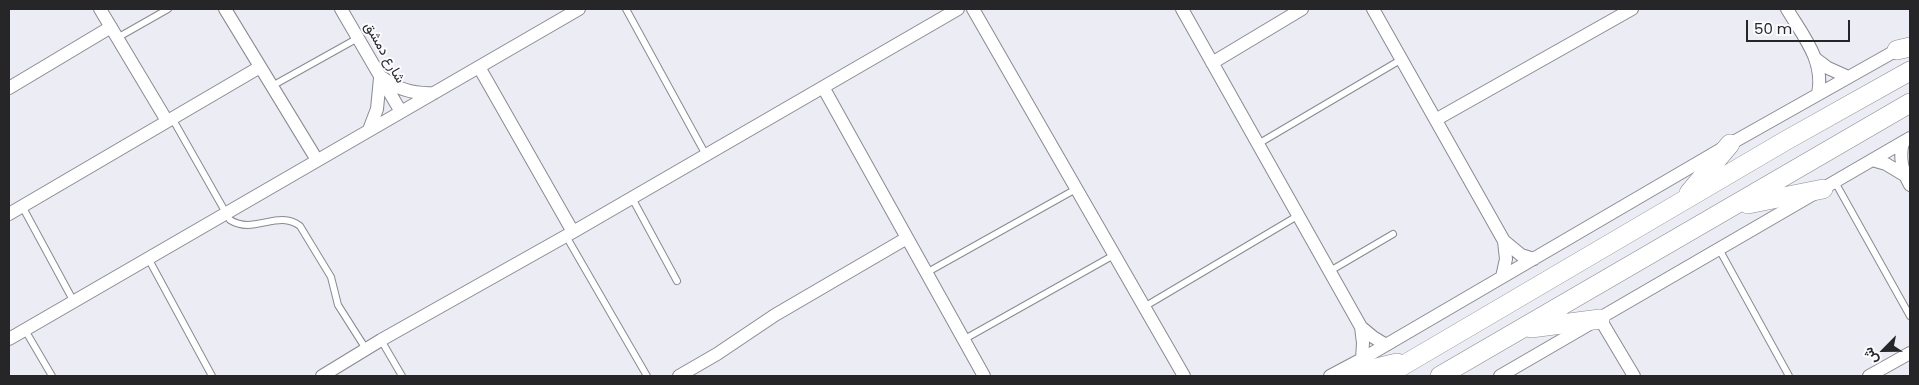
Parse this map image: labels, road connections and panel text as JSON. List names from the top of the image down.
{
  "streets": {
    "street": ["شارع دمشق"]
  },
  "scale_bar": "50 m",
  "north": "bottom left"
}
